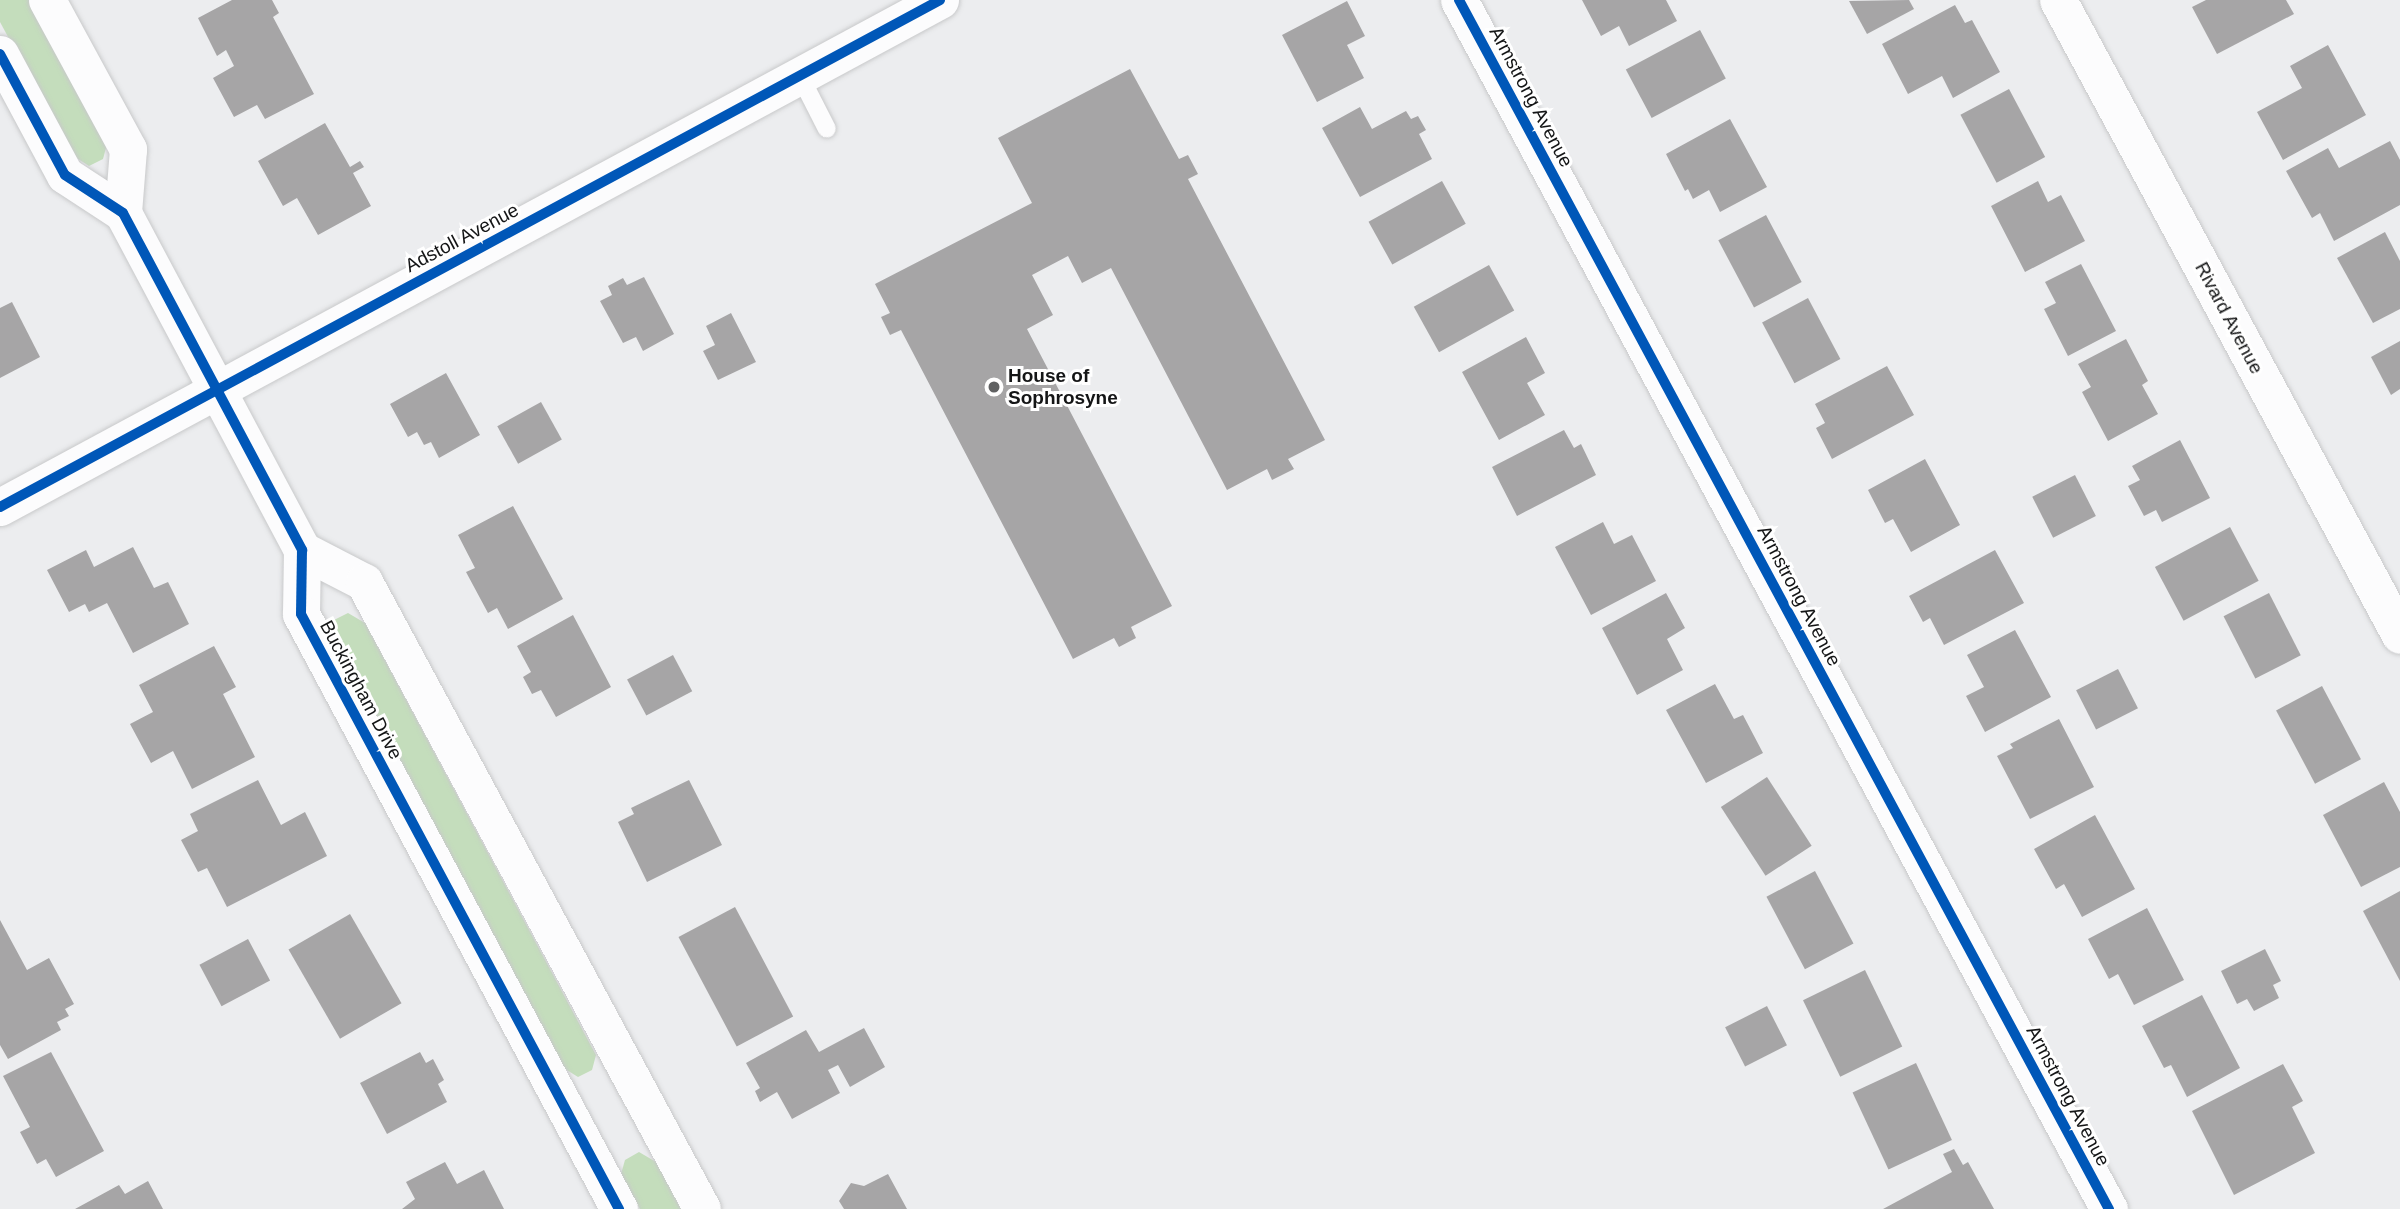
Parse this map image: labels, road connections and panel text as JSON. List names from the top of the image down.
{
  "streets": {
    "street": [
      "Armstrong Avenue",
      "Adstoll Avenue",
      "Rivard Avenue",
      "Buckingham Drive"
    ]
  },
  "crossings": [
    ["Adstoll Avenue", "Buckingham Drive"]
  ],
  "places": ["House of Sophrosyne"]
}
